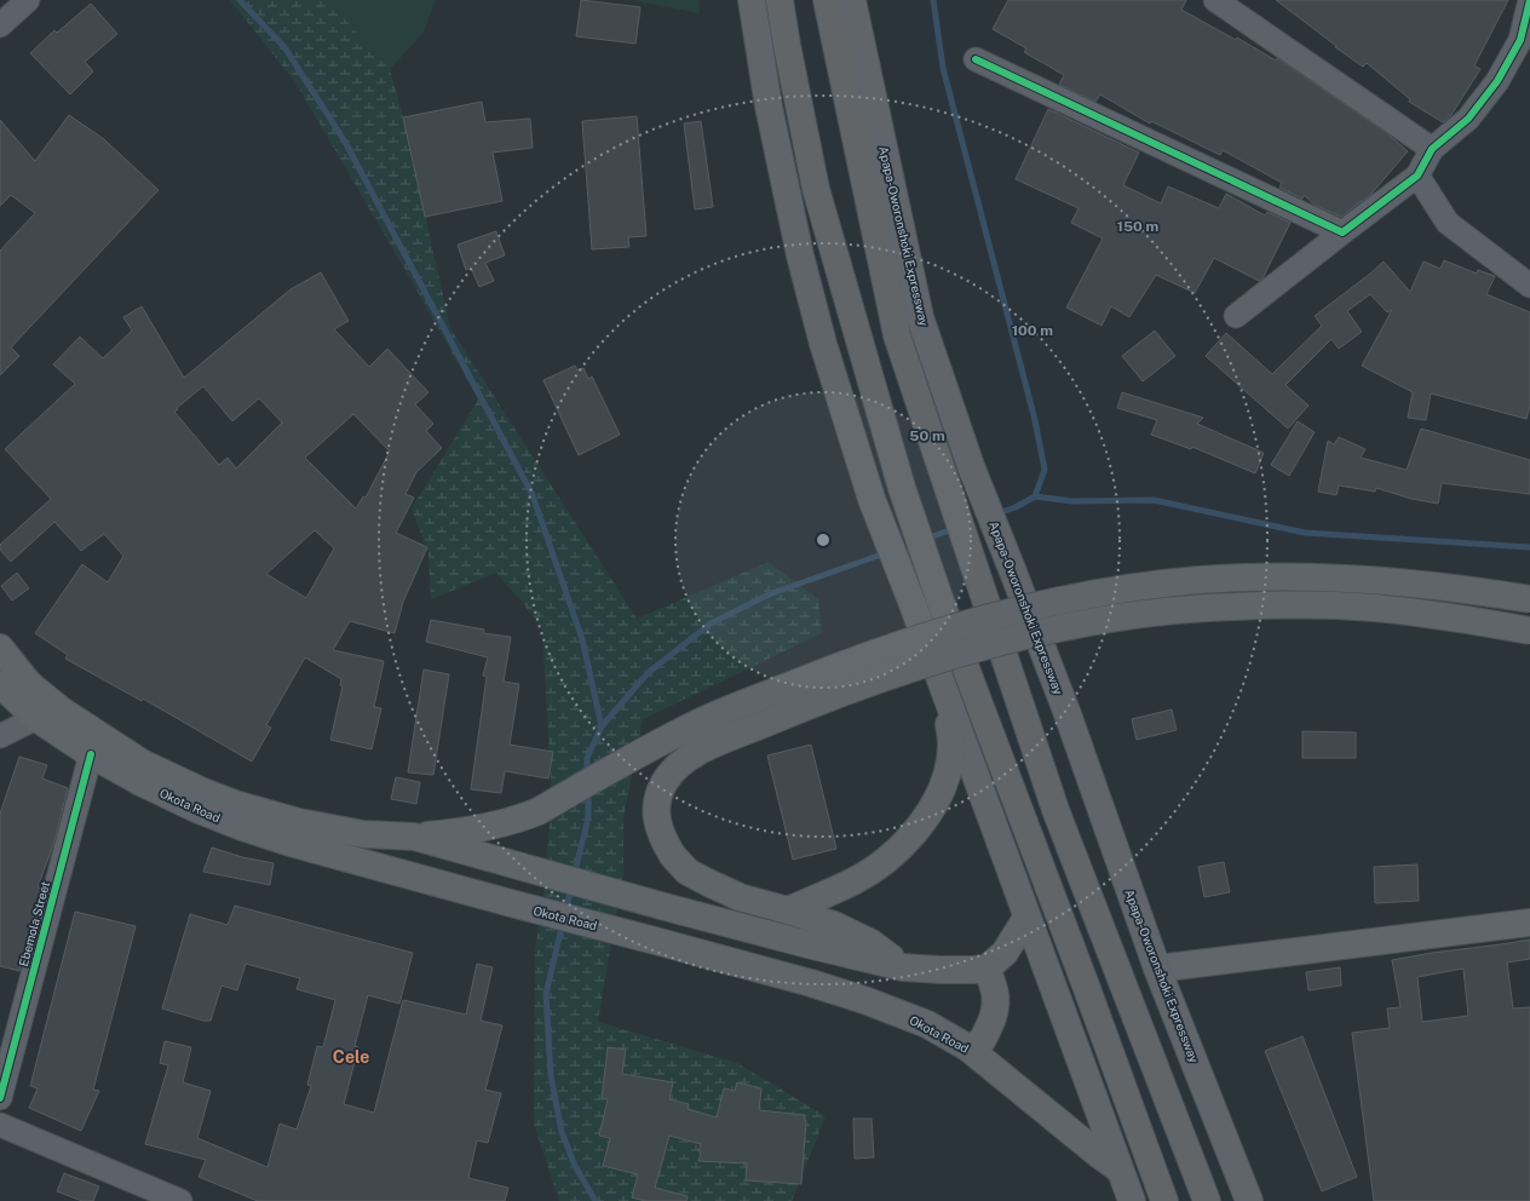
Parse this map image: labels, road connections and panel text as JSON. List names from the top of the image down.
{
  "streets": {
    "main road": ["Apapa-Oworonshoki Expressway", "Okota Road"],
    "street": ["Ebemola Street"]
  },
  "crossings": [
    ["Okota Road", "Ebemola Street"]
  ],
  "districts": ["Cele"],
  "rings": ["150 m", "100 m", "50 m"]
}
